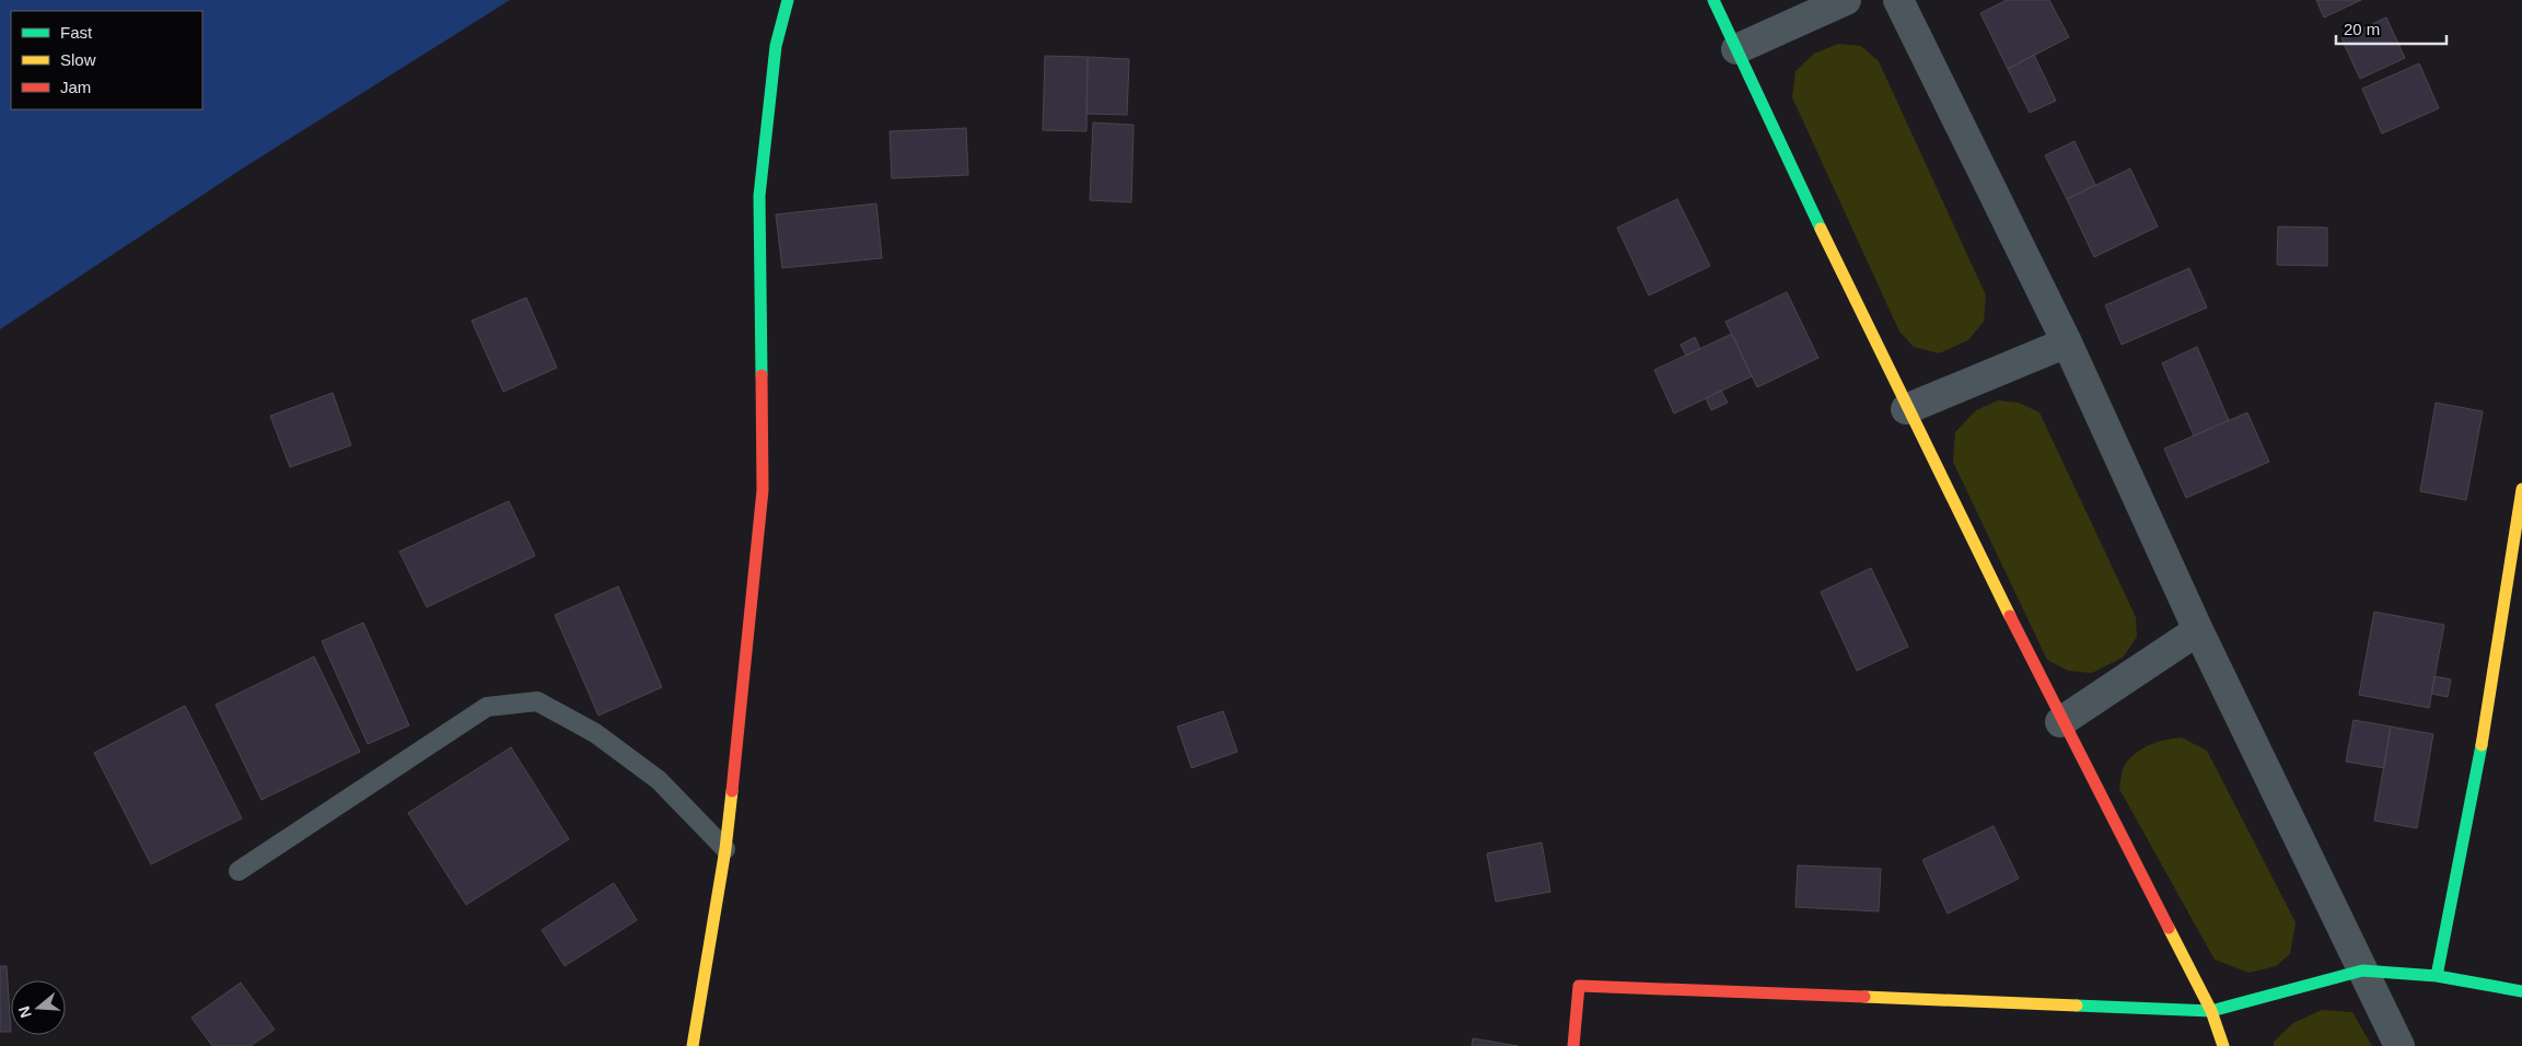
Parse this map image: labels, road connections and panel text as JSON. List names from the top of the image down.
{
  "legend": ["Fast", "Slow", "Jam"],
  "scale_bar": "20 m",
  "north": "left"
}
